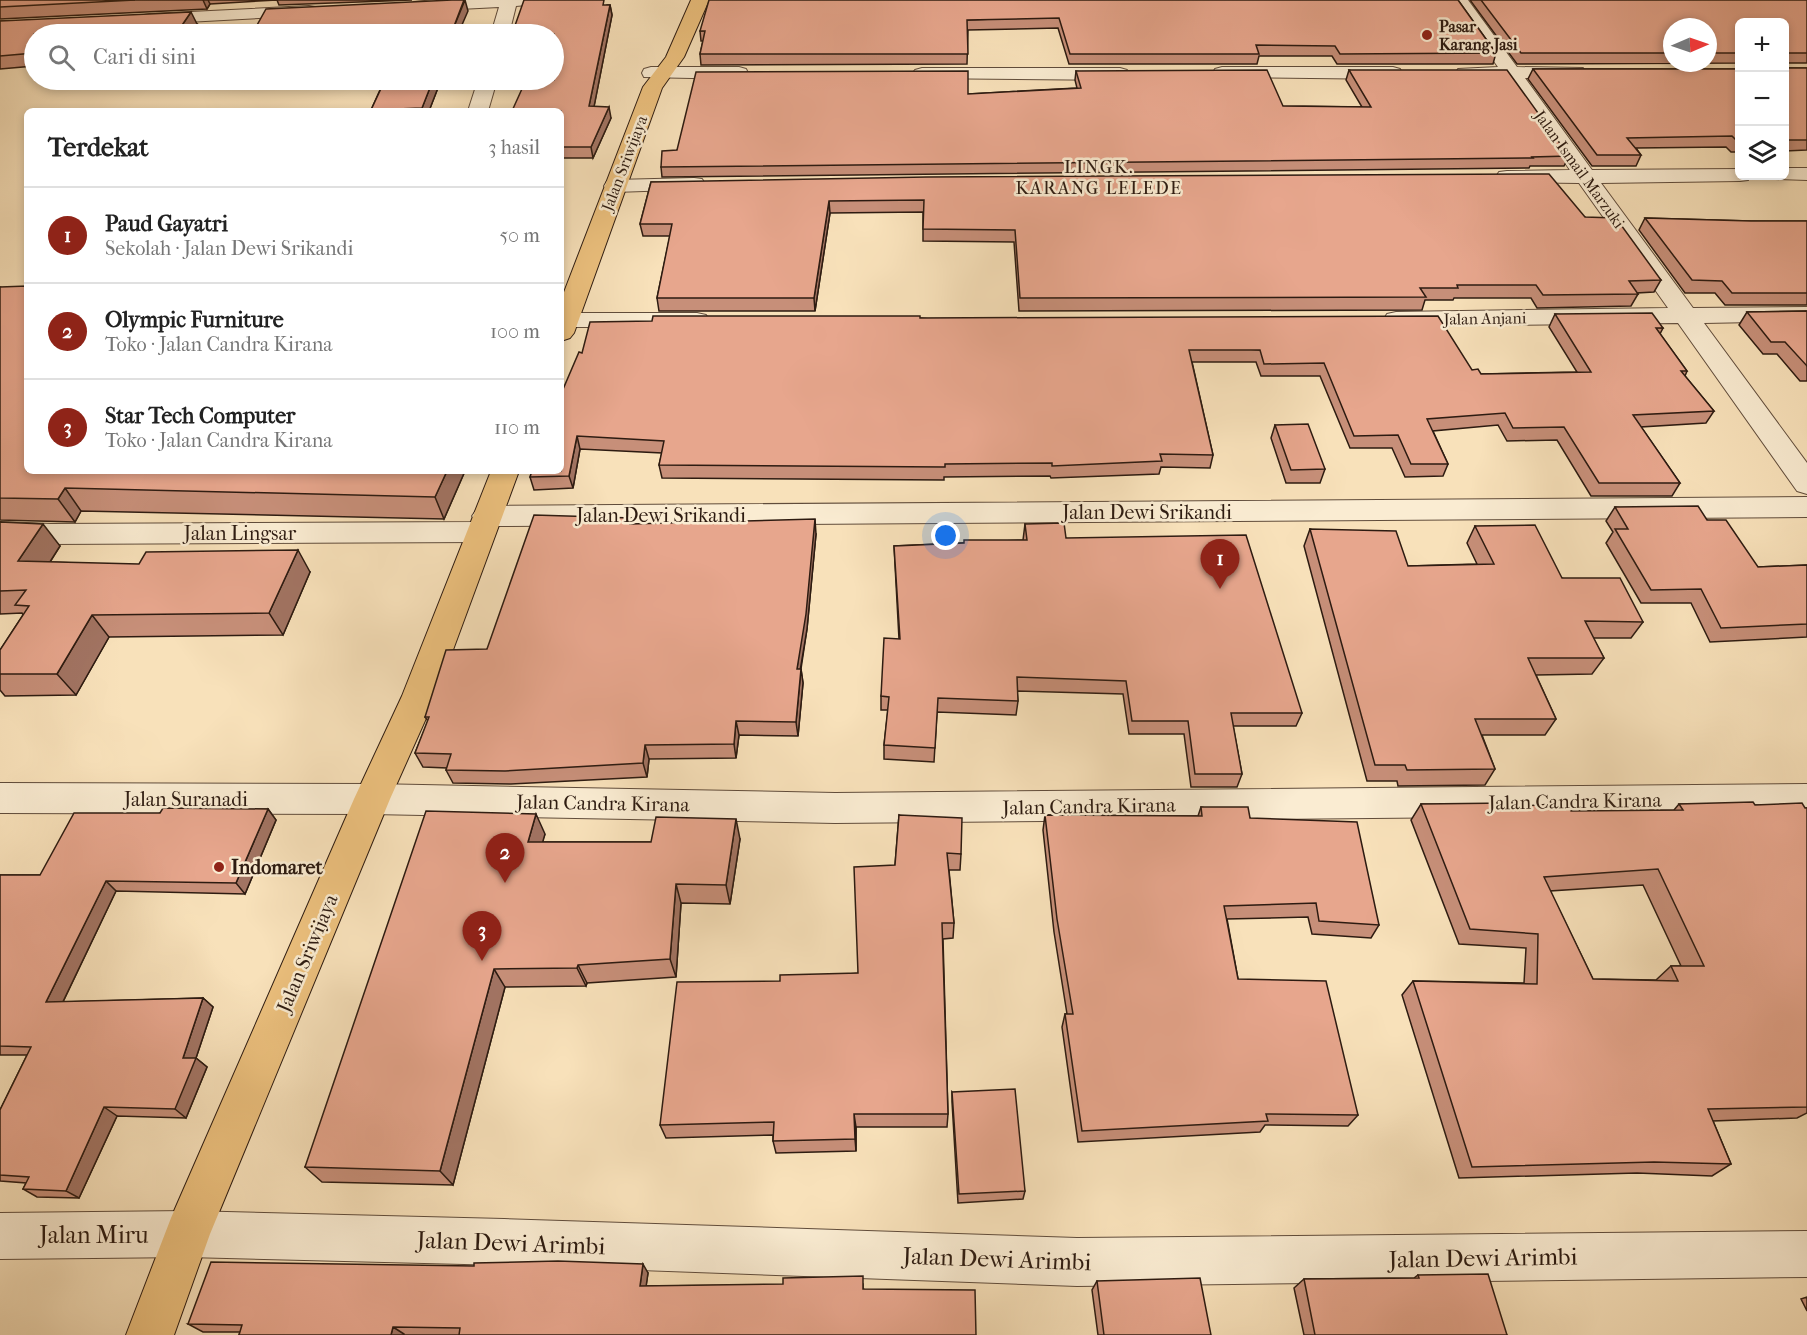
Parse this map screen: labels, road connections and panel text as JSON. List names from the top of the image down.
{
  "streets": {
    "main road": ["Jalan Sriwijaya"],
    "street": [
      "Jalan Ismail Marzuki",
      "Jalan Anjani",
      "Jalan Dewi Srikandi",
      "Jalan Lingsar",
      "Jalan Suranadi",
      "Jalan Candra Kirana",
      "Jalan Miru",
      "Jalan Dewi Arimbi"
    ]
  },
  "crossings": [
    ["Jalan Sriwijaya", "Jalan Dewi Srikandi"],
    ["Jalan Sriwijaya", "Jalan Lingsar"],
    ["Jalan Sriwijaya", "Jalan Suranadi"],
    ["Jalan Sriwijaya", "Jalan Candra Kirana"],
    ["Jalan Sriwijaya", "Jalan Miru"],
    ["Jalan Sriwijaya", "Jalan Dewi Arimbi"],
    ["Jalan Ismail Marzuki", "Jalan Anjani"],
    ["Jalan Dewi Srikandi", "Jalan Lingsar"],
    ["Jalan Suranadi", "Jalan Candra Kirana"],
    ["Jalan Miru", "Jalan Dewi Arimbi"]
  ],
  "districts": ["LINGK. KARANG LELEDE"],
  "places": ["Pasar Karang Jasi", "Indomaret"],
  "north": "right",
  "page": {
    "map_buttons": ["+", "−"],
    "search": "Cari di sini",
    "heading": ["Terdekat", "3 hasil"],
    "list": [
      {
        "mark": "1",
        "name": "Paud Gayatri",
        "note": "Sekolah · Jalan Dewi Srikandi",
        "value": "50 m"
      },
      {
        "mark": "2",
        "name": "Olympic Furniture",
        "note": "Toko · Jalan Candra Kirana",
        "value": "100 m"
      },
      {
        "mark": "3",
        "name": "Star Tech Computer",
        "note": "Toko · Jalan Candra Kirana",
        "value": "110 m"
      }
    ],
    "pins": ["1", "2", "3"]
  }
}
